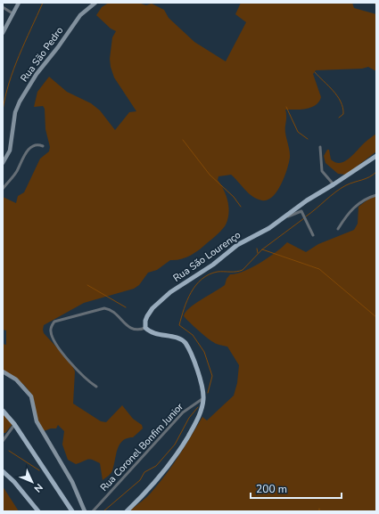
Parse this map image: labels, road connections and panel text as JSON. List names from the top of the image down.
{
  "streets": {
    "main road": ["Rua São Lourenço"],
    "street": ["Rua São Pedro", "Rua Coronel Bonfim Junior"]
  },
  "scale_bar": "200 m",
  "north": "bottom right"
}
